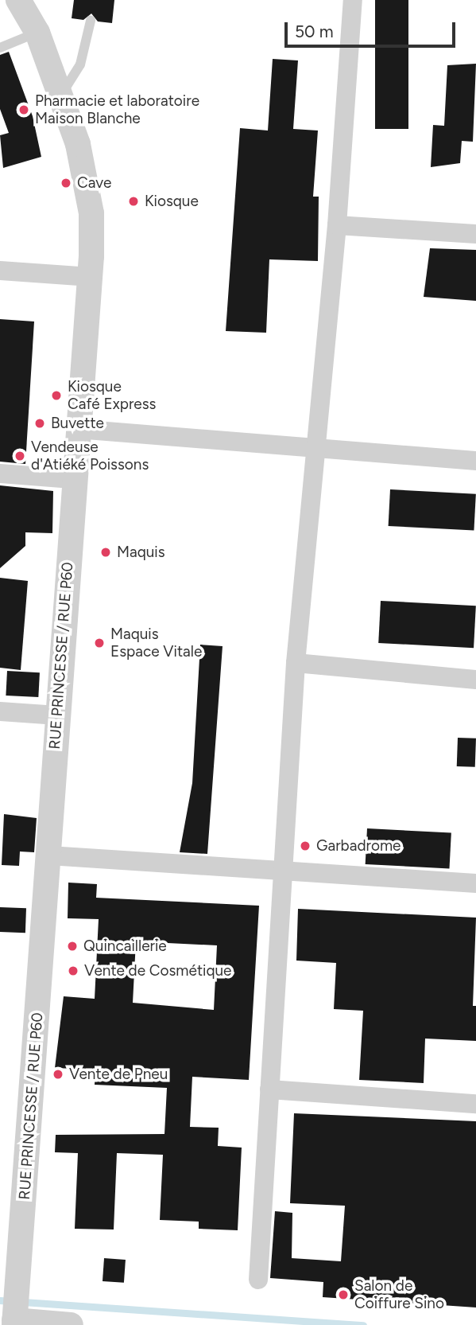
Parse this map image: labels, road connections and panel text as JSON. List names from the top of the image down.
{
  "streets": {
    "street": ["RUE PRINCESSE / RUE P60"]
  },
  "places": [
    "Pharmacie et laboratoire Maison Blanche",
    "Cave",
    "Kiosque",
    "Kiosque Café Express",
    "Buvette",
    "Vendeuse d'Atiéké Poissons",
    "Maquis",
    "Maquis Espace Vitale",
    "Garbadrome",
    "Quincaillerie",
    "Vente de Cosmétique",
    "Vente de Pneu",
    "Salon de Coiffure Sino"
  ],
  "scale_bar": "50 m"
}
